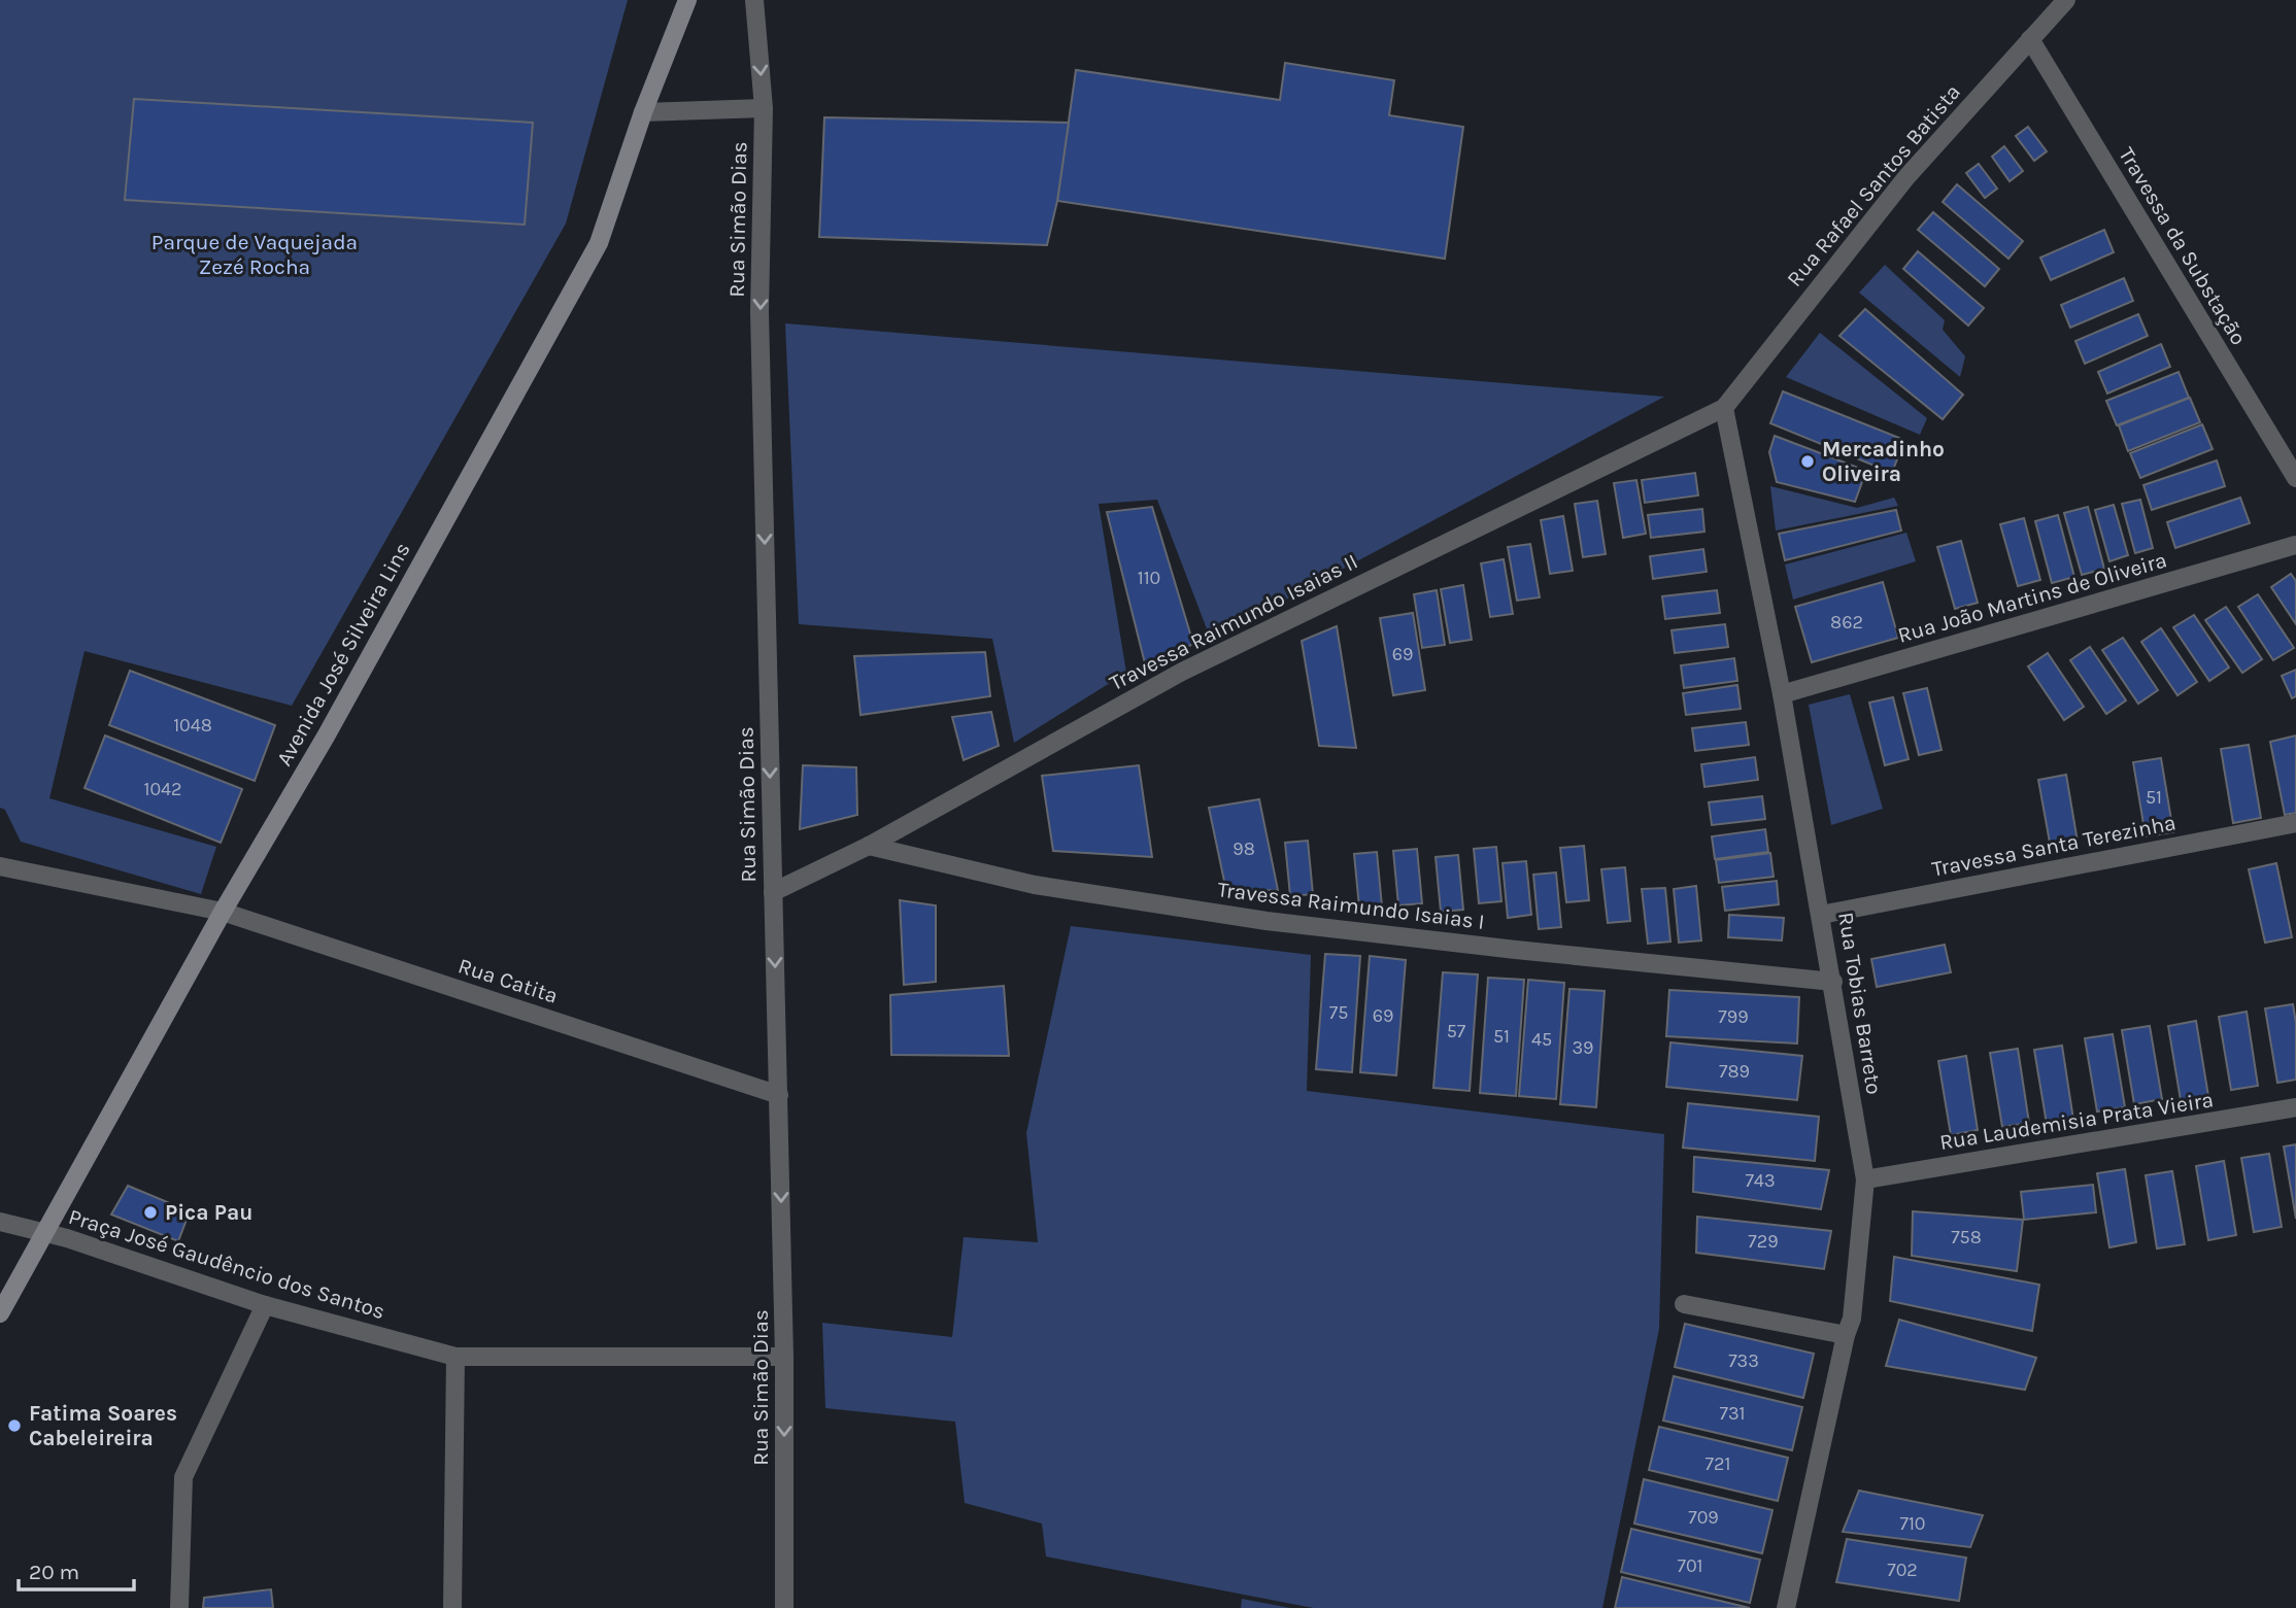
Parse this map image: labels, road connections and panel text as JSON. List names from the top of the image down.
{
  "streets": {
    "main road": ["Avenida José Silveira Lins"],
    "street": [
      "Rua Rafael Santos Batista",
      "Rua Simão Dias",
      "Travessa da Substação",
      "Rua João Martins de Oliveira",
      "Travessa Raimundo Isaias II",
      "Travessa Santa Terezinha",
      "Travessa Raimundo Isaias I",
      "Rua Catita",
      "Rua Tobias Barreto",
      "Rua Laudemisia Prata Vieira",
      "Praça José Gaudêncio dos Santos"
    ]
  },
  "crossings": [
    ["Rua Rafael Santos Batista", "Travessa da Substação"],
    ["Rua Rafael Santos Batista", "Travessa Raimundo Isaias II"],
    ["Rua Rafael Santos Batista", "Rua Tobias Barreto"],
    ["Rua Simão Dias", "Travessa Raimundo Isaias II"],
    ["Rua Simão Dias", "Rua Catita"],
    ["Rua Simão Dias", "Praça José Gaudêncio dos Santos"],
    ["Rua João Martins de Oliveira", "Rua Tobias Barreto"],
    ["Travessa Raimundo Isaias II", "Travessa Raimundo Isaias I"],
    ["Travessa Raimundo Isaias II", "Rua Tobias Barreto"],
    ["Avenida José Silveira Lins", "Rua Catita"],
    ["Avenida José Silveira Lins", "Praça José Gaudêncio dos Santos"],
    ["Travessa Santa Terezinha", "Rua Tobias Barreto"],
    ["Travessa Raimundo Isaias I", "Rua Tobias Barreto"],
    ["Rua Tobias Barreto", "Rua Laudemisia Prata Vieira"]
  ],
  "one_way": ["Rua Simão Dias"],
  "parks": ["Parque de Vaquejada Zezé Rocha"],
  "places": ["Mercadinho Oliveira", "Pica Pau", "Fatima Soares Cabeleireira"],
  "house_numbers": [
    "110",
    "862",
    "69",
    "1048",
    "1042",
    "51",
    "98",
    "75",
    "69",
    "799",
    "57",
    "51",
    "45",
    "39",
    "789",
    "743",
    "758",
    "729",
    "733",
    "731",
    "721",
    "709",
    "710",
    "701",
    "702"
  ],
  "scale_bar": "20 m"
}
